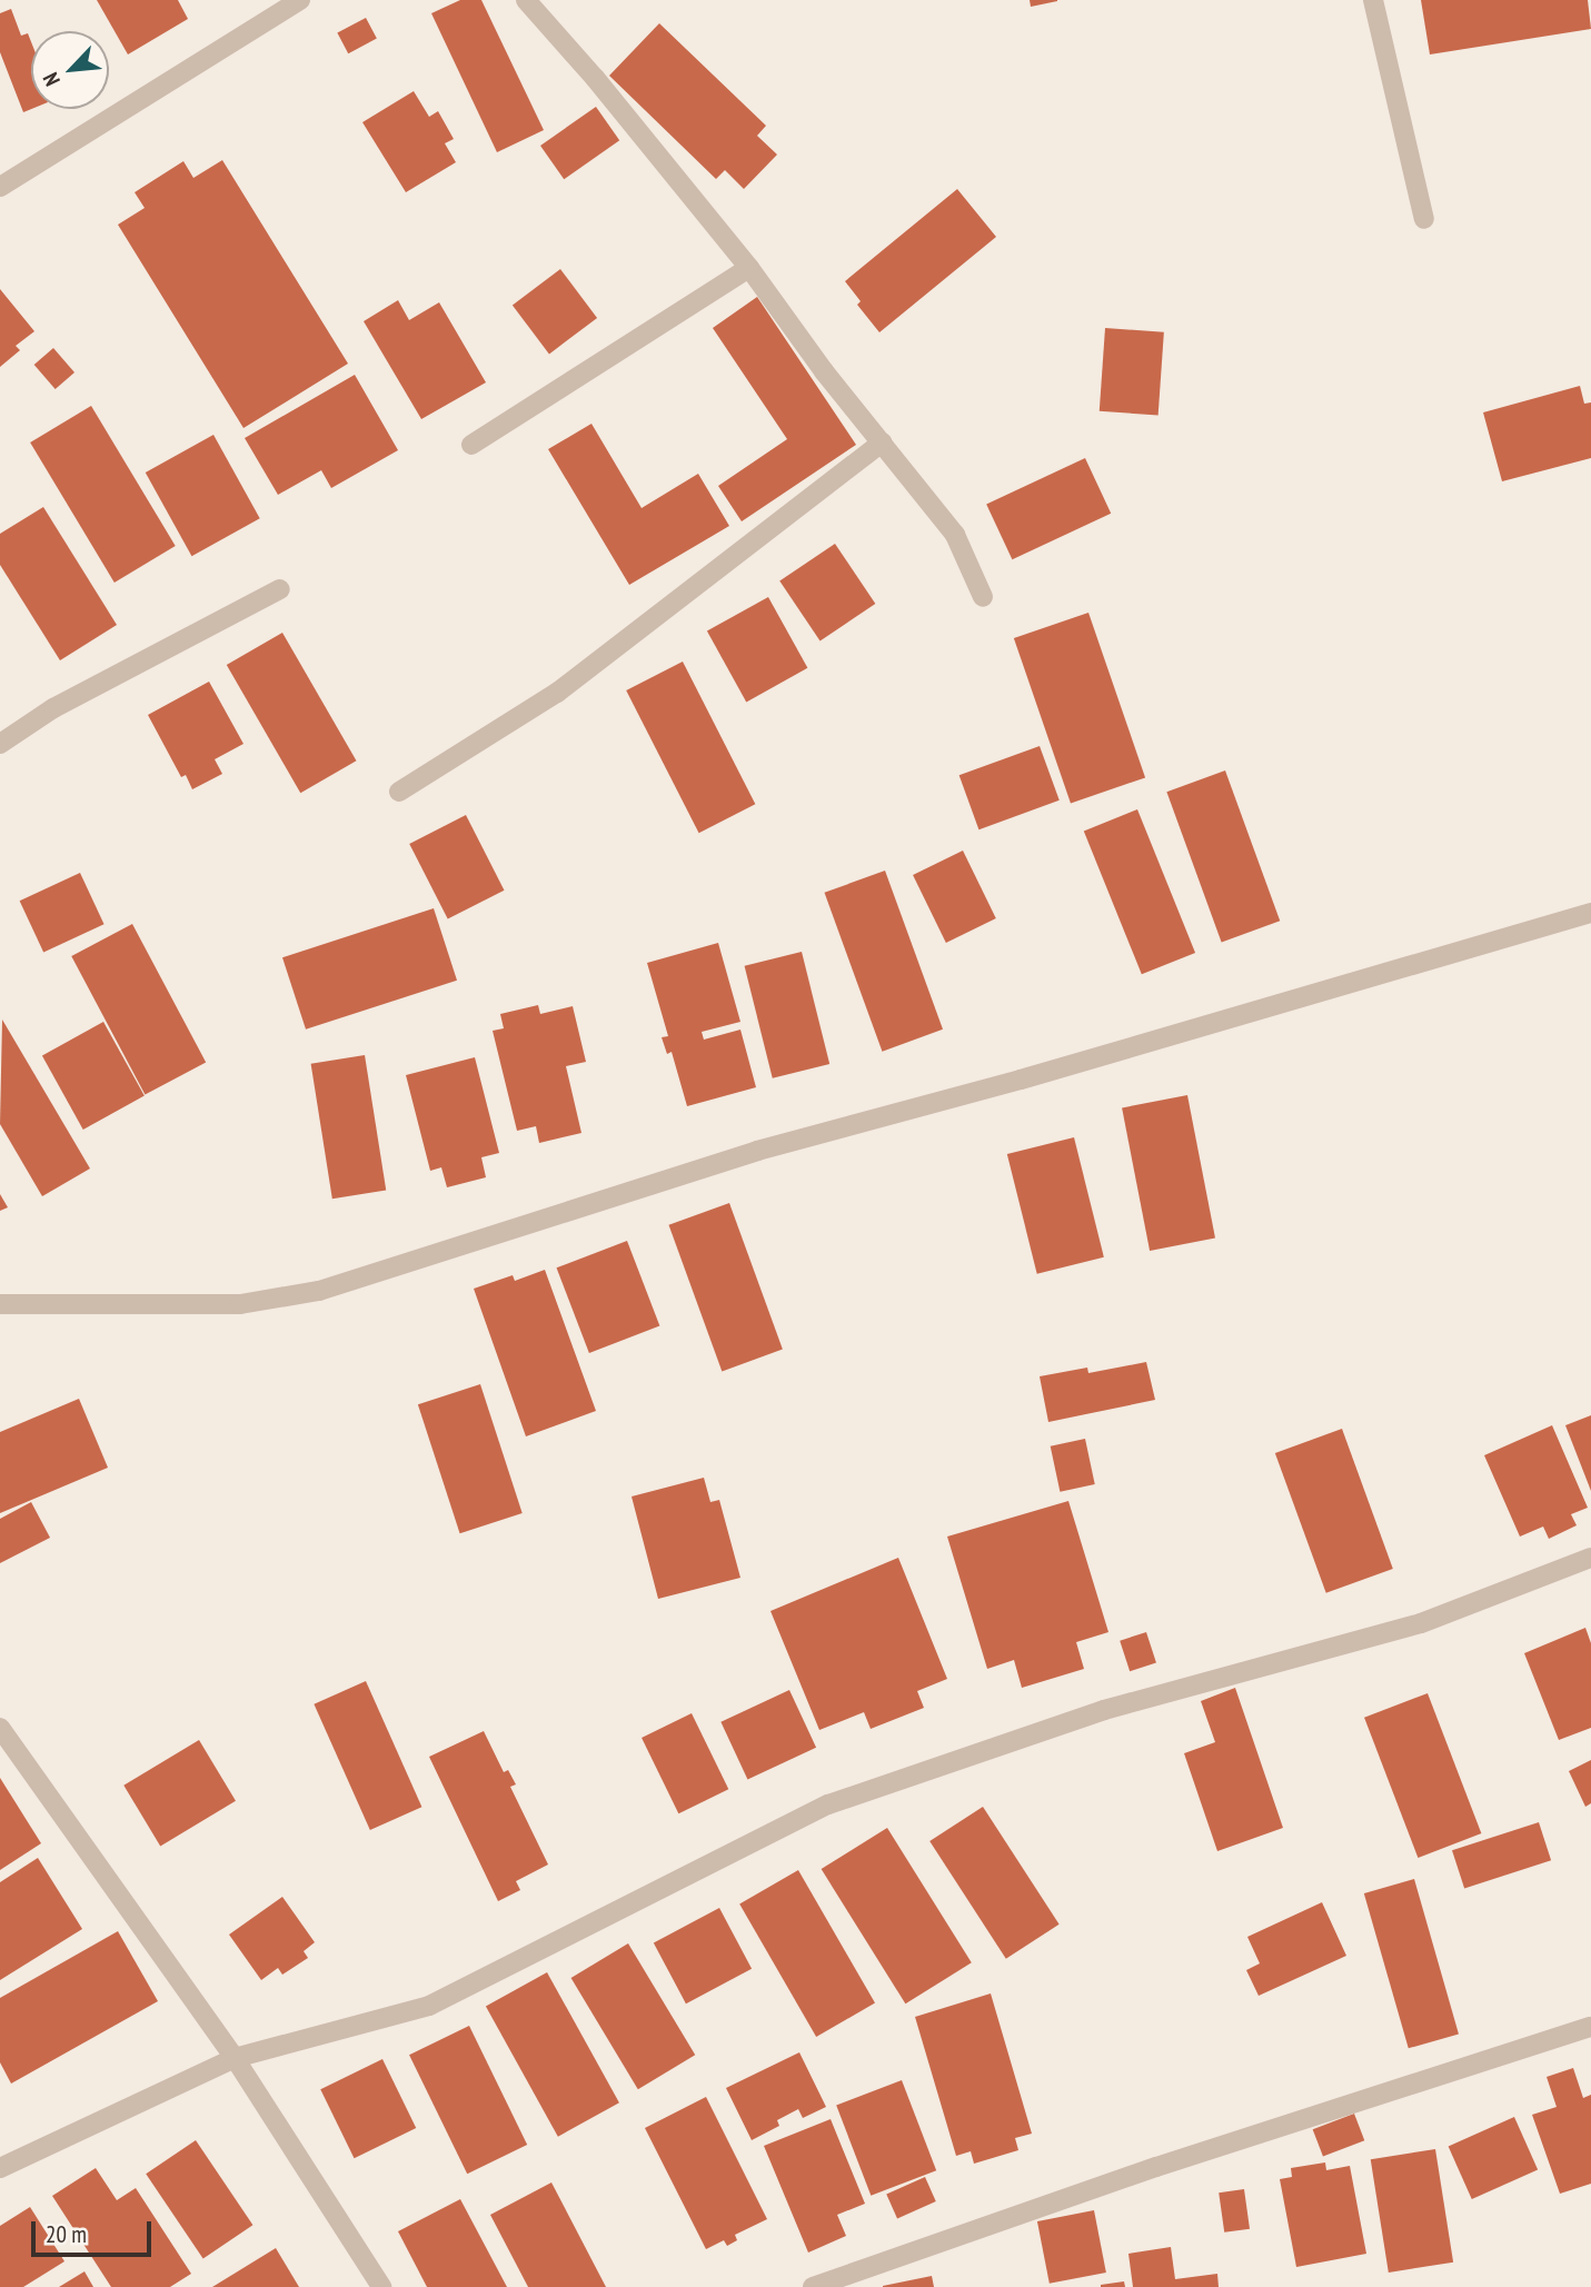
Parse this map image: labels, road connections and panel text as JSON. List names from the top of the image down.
{
  "scale_bar": "20 m",
  "north": "bottom left"
}
